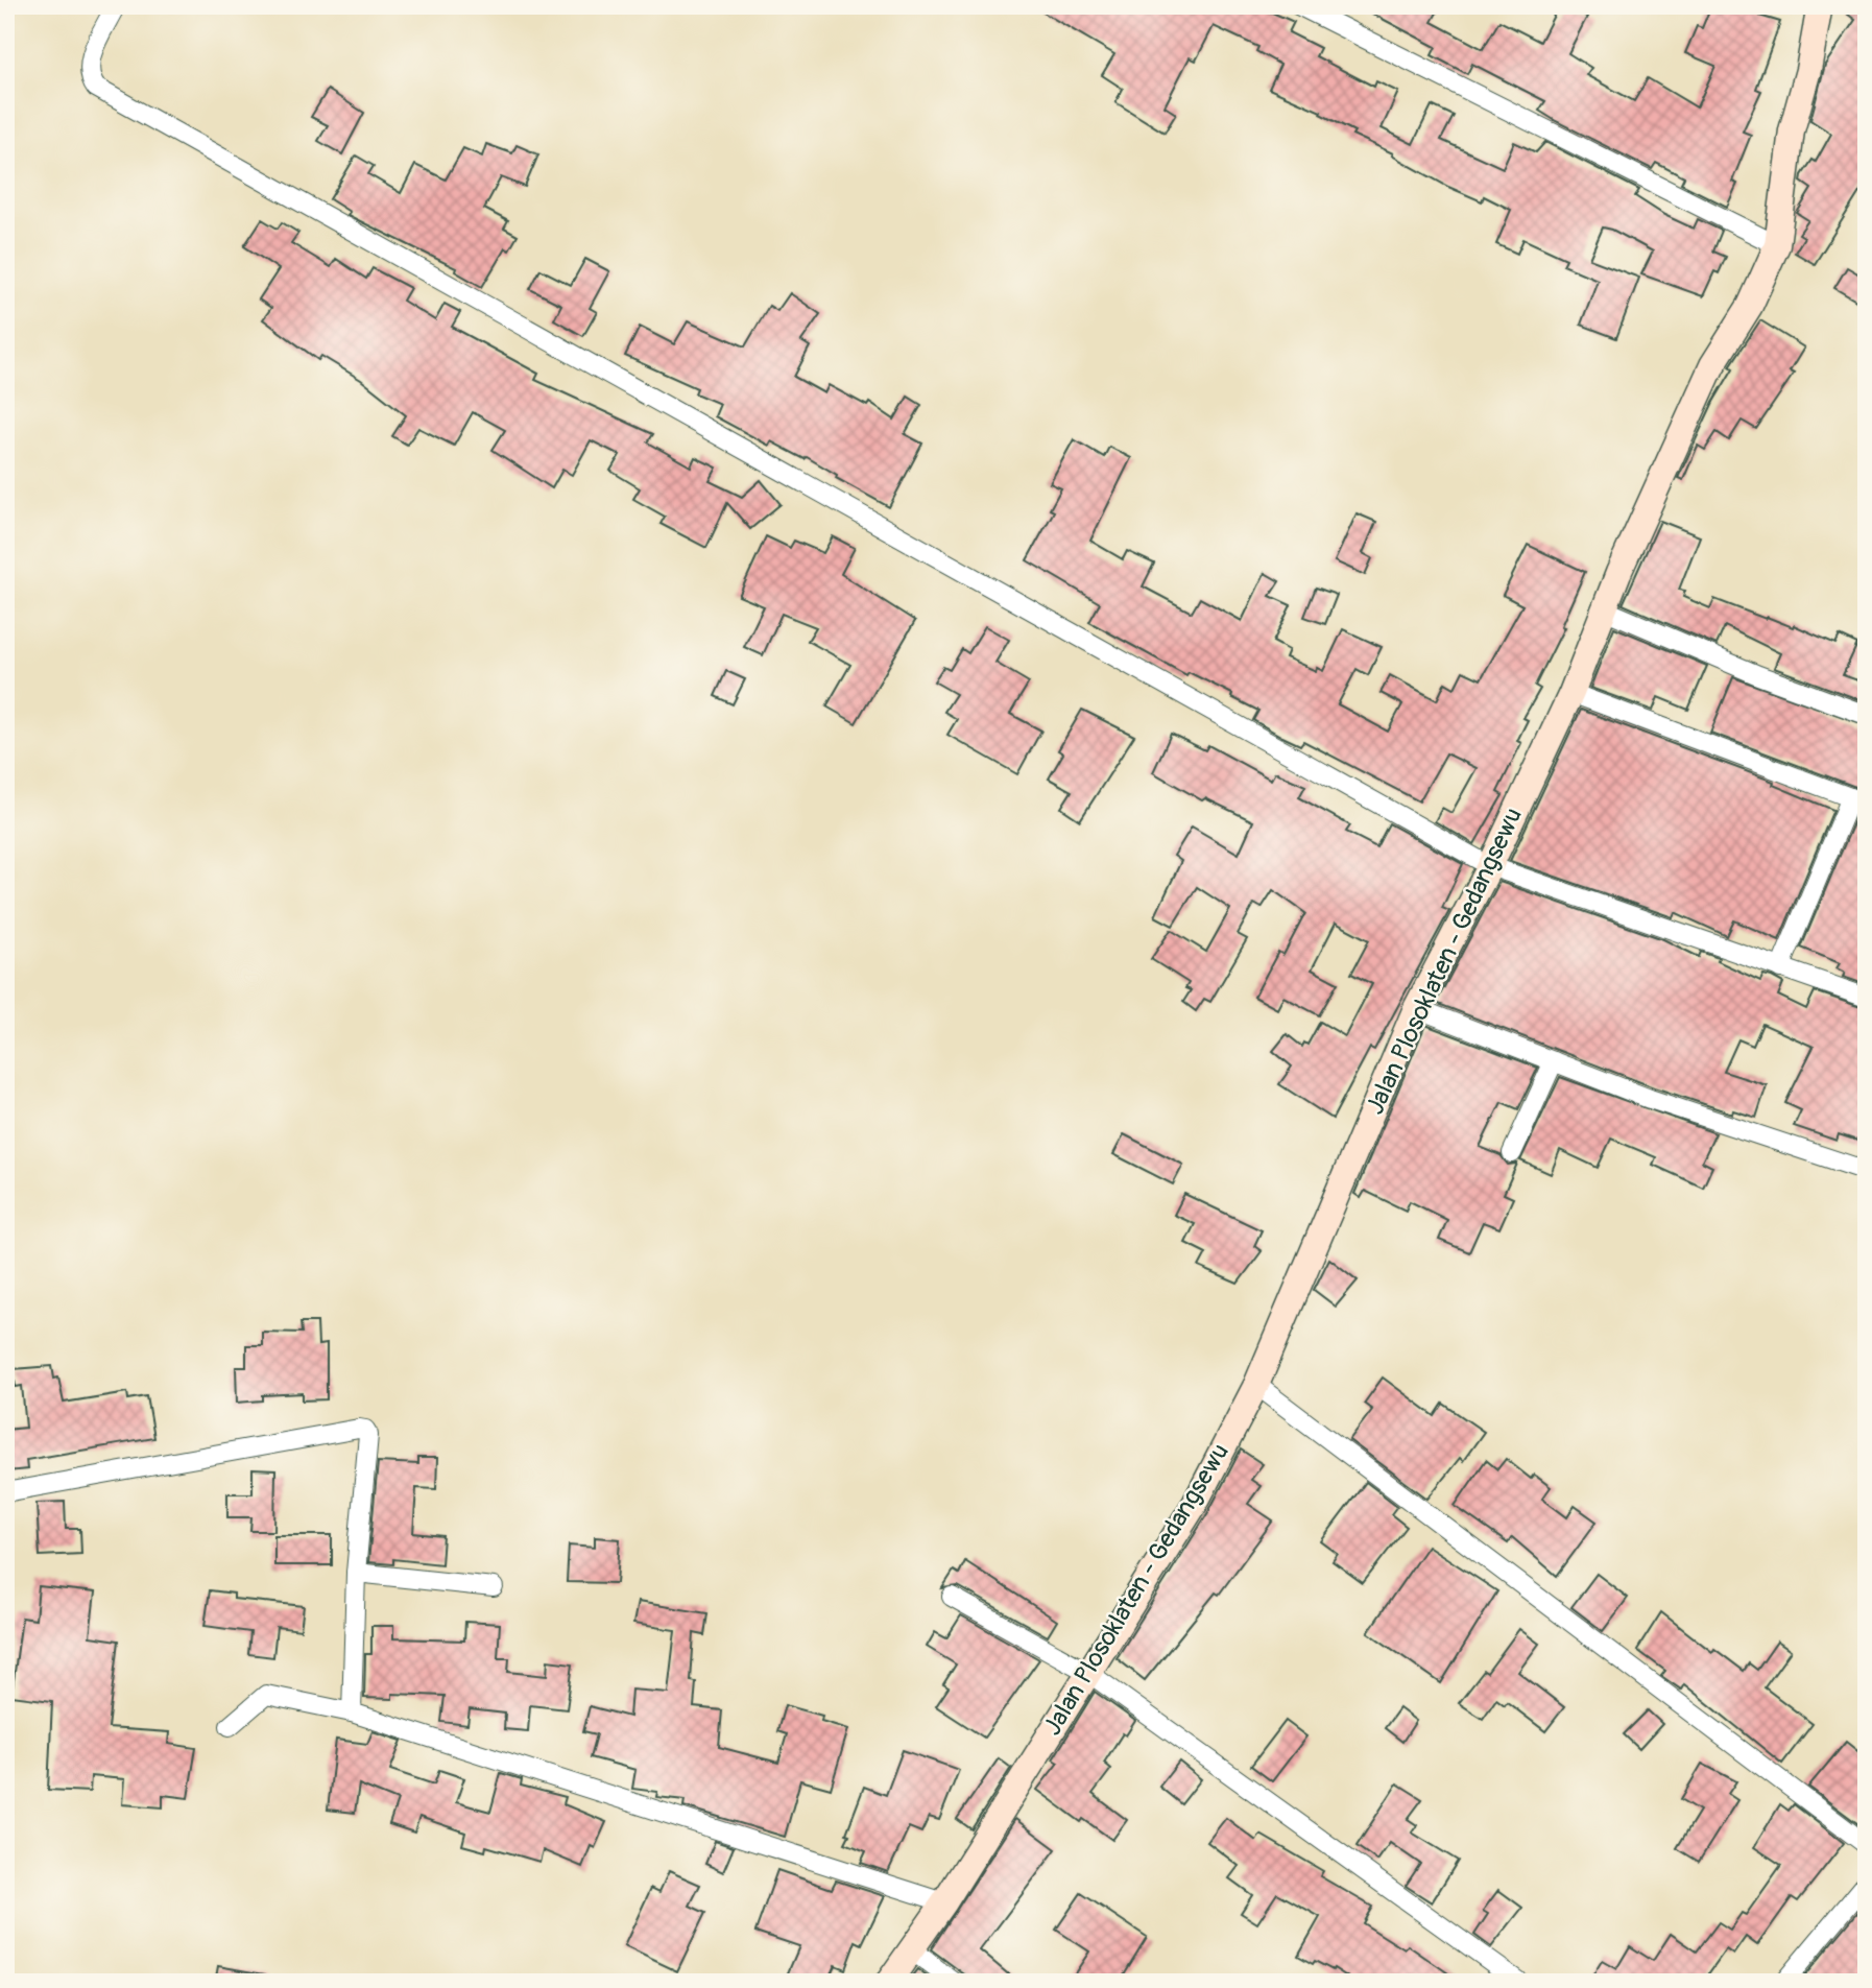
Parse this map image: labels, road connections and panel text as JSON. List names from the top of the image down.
{
  "streets": {
    "main road": ["Jalan Plosoklaten - Gedangsewu"]
  }
}
